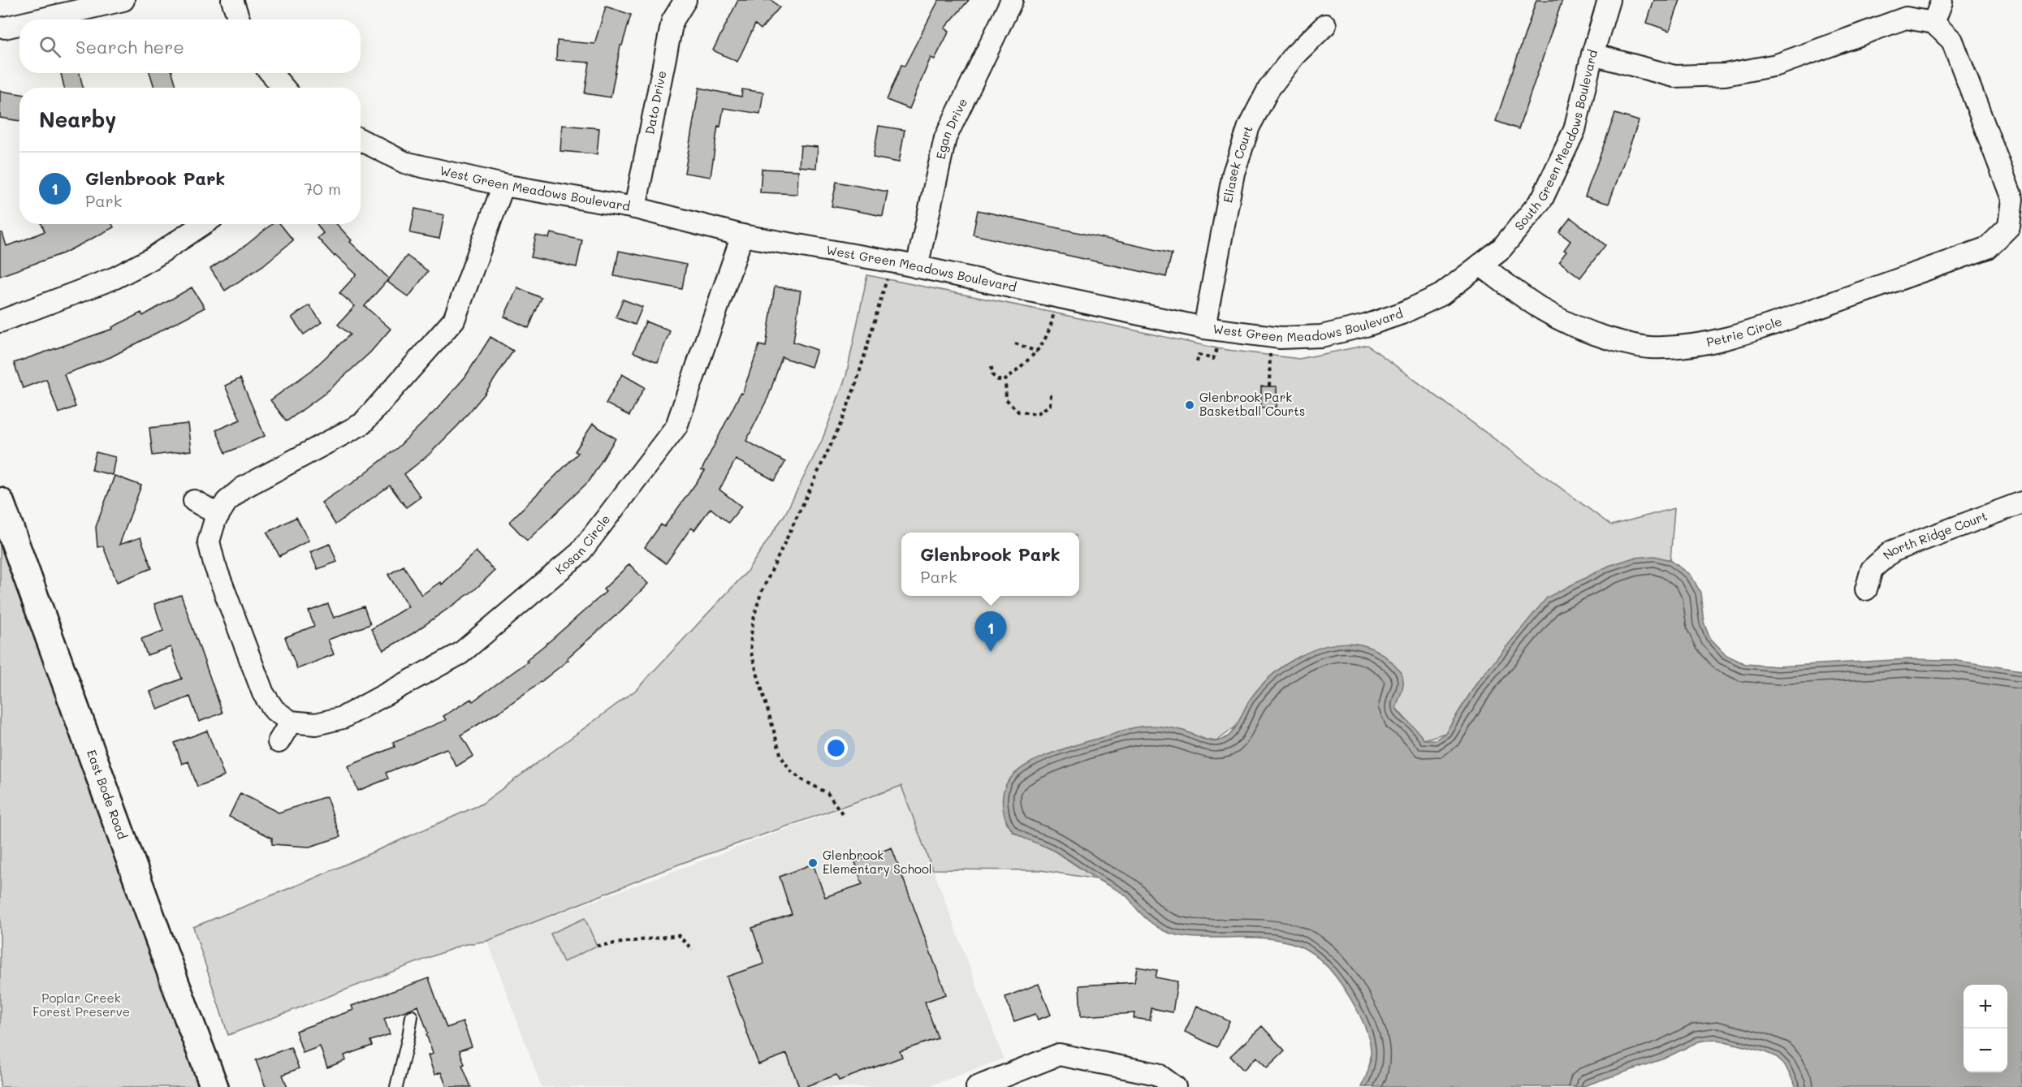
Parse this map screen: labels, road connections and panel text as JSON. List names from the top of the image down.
{
  "streets": {
    "street": [
      "Dato Drive",
      "Egan Drive",
      "South Green Meadows Boulevard",
      "Eliasek Court",
      "West Green Meadows Boulevard",
      "Petrie Circle",
      "North Ridge Court",
      "Kosan Circle",
      "East Bode Road"
    ]
  },
  "crossings": [
    ["Dato Drive", "West Green Meadows Boulevard"],
    ["Egan Drive", "West Green Meadows Boulevard"],
    ["South Green Meadows Boulevard", "West Green Meadows Boulevard"],
    ["South Green Meadows Boulevard", "Petrie Circle"],
    ["Eliasek Court", "West Green Meadows Boulevard"],
    ["West Green Meadows Boulevard", "Petrie Circle"],
    ["West Green Meadows Boulevard", "Kosan Circle"]
  ],
  "parks": ["Poplar Creek Forest Preserve"],
  "places": ["Glenbrook Park Basketball Courts", "Glenbrook Elementary School"],
  "page": {
    "search": "Search here",
    "heading": "Nearby",
    "list": [
      {
        "mark": "1",
        "name": "Glenbrook Park",
        "note": "Park",
        "value": "70 m"
      }
    ],
    "popup": ["Glenbrook Park", "Park"],
    "pins": "1",
    "map_buttons": ["+", "−"]
  }
}
